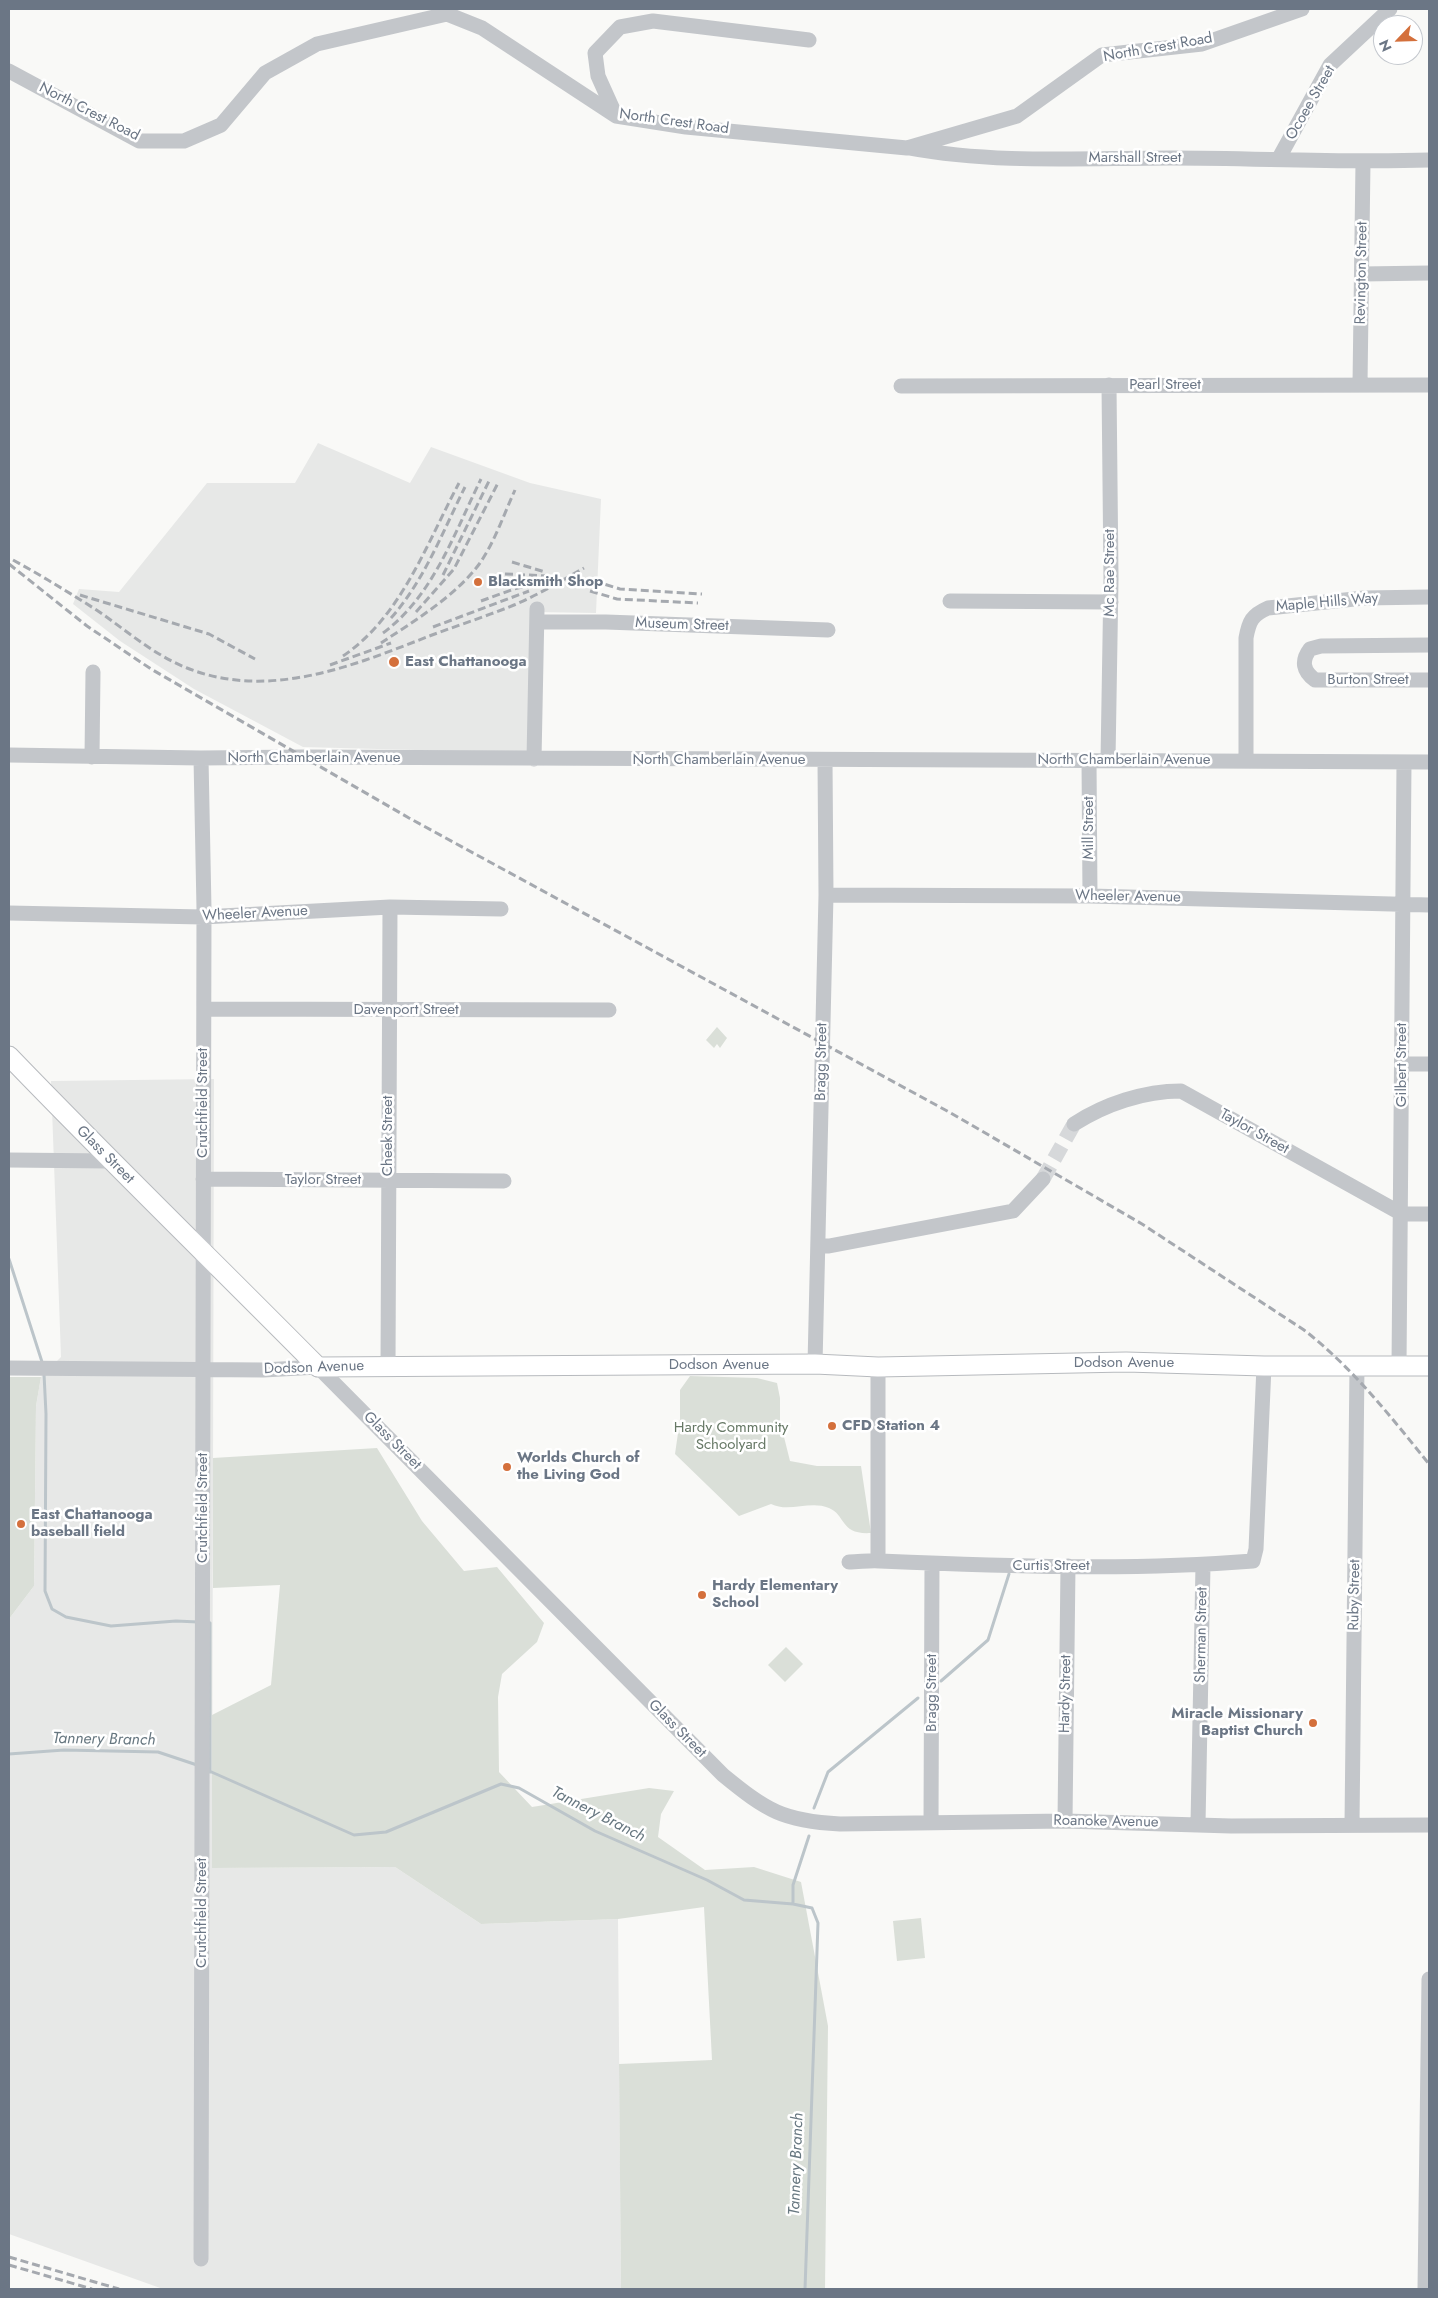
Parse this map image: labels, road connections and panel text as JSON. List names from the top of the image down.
{
  "streets": {
    "main road": ["Glass Street", "Dodson Avenue"],
    "street": [
      "North Crest Road",
      "Ocoee Street",
      "Marshall Street",
      "Revington Street",
      "Pearl Street",
      "Mc Rae Street",
      "Maple Hills Way",
      "Museum Street",
      "Burton Street",
      "North Chamberlain Avenue",
      "Mill Street",
      "Wheeler Avenue",
      "Davenport Street",
      "Bragg Street",
      "Gilbert Street",
      "Crutchfield Street",
      "Taylor Street",
      "Cheek Street",
      "Curtis Street",
      "Ruby Street",
      "Sherman Street",
      "Hardy Street",
      "Roanoke Avenue"
    ]
  },
  "crossings": [
    ["North Crest Road", "Marshall Street"],
    ["Ocoee Street", "Marshall Street"],
    ["Marshall Street", "Revington Street"],
    ["Revington Street", "Pearl Street"],
    ["Pearl Street", "Mc Rae Street"],
    ["Mc Rae Street", "North Chamberlain Avenue"],
    ["Maple Hills Way", "North Chamberlain Avenue"],
    ["Museum Street", "North Chamberlain Avenue"],
    ["North Chamberlain Avenue", "Mill Street"],
    ["North Chamberlain Avenue", "Bragg Street"],
    ["North Chamberlain Avenue", "Gilbert Street"],
    ["North Chamberlain Avenue", "Crutchfield Street"],
    ["Mill Street", "Wheeler Avenue"],
    ["Wheeler Avenue", "Bragg Street"],
    ["Wheeler Avenue", "Gilbert Street"],
    ["Wheeler Avenue", "Crutchfield Street"],
    ["Wheeler Avenue", "Cheek Street"],
    ["Davenport Street", "Crutchfield Street"],
    ["Davenport Street", "Cheek Street"],
    ["Bragg Street", "Dodson Avenue"],
    ["Bragg Street", "Curtis Street"],
    ["Bragg Street", "Roanoke Avenue"],
    ["Gilbert Street", "Taylor Street"],
    ["Gilbert Street", "Dodson Avenue"],
    ["Crutchfield Street", "Taylor Street"],
    ["Crutchfield Street", "Glass Street"],
    ["Crutchfield Street", "Dodson Avenue"],
    ["Taylor Street", "Cheek Street"],
    ["Cheek Street", "Dodson Avenue"],
    ["Glass Street", "Dodson Avenue"],
    ["Glass Street", "Roanoke Avenue"],
    ["Dodson Avenue", "Curtis Street"],
    ["Dodson Avenue", "Ruby Street"],
    ["Curtis Street", "Sherman Street"],
    ["Curtis Street", "Hardy Street"],
    ["Ruby Street", "Roanoke Avenue"],
    ["Sherman Street", "Roanoke Avenue"],
    ["Hardy Street", "Roanoke Avenue"]
  ],
  "water": ["Tannery Branch"],
  "parks": ["Hardy Community Schoolyard"],
  "places": [
    "Blacksmith Shop",
    "East Chattanooga",
    "CFD Station 4",
    "Worlds Church of the Living God",
    "East Chattanooga baseball field",
    "Hardy Elementary School",
    "Miracle Missionary Baptist Church"
  ],
  "north": "bottom left"
}
